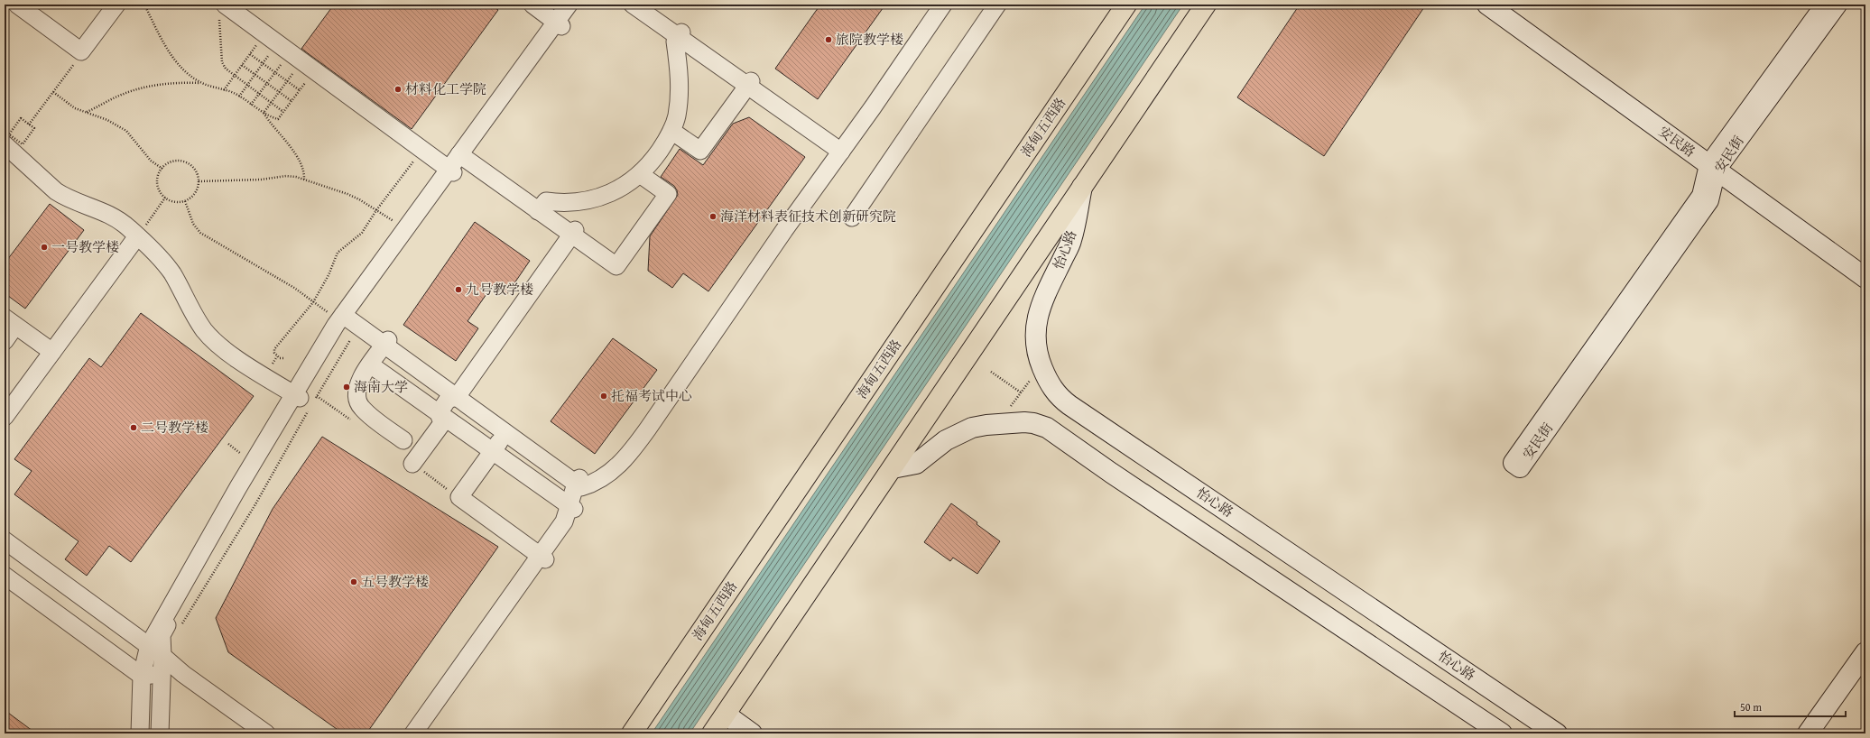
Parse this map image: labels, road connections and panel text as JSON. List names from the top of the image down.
{
  "streets": {
    "main road": ["海甸五西路"],
    "street": ["安民路", "安民街", "怡心路"]
  },
  "crossings": [
    ["安民路", "安民街"]
  ],
  "places": [
    "旅院教学楼",
    "材料化工学院",
    "海洋材料表征技术创新研究院",
    "一号教学楼",
    "九号教学楼",
    "海南大学",
    "托福考试中心",
    "二号教学楼",
    "五号教学楼"
  ],
  "scale_bar": "50 m"
}
